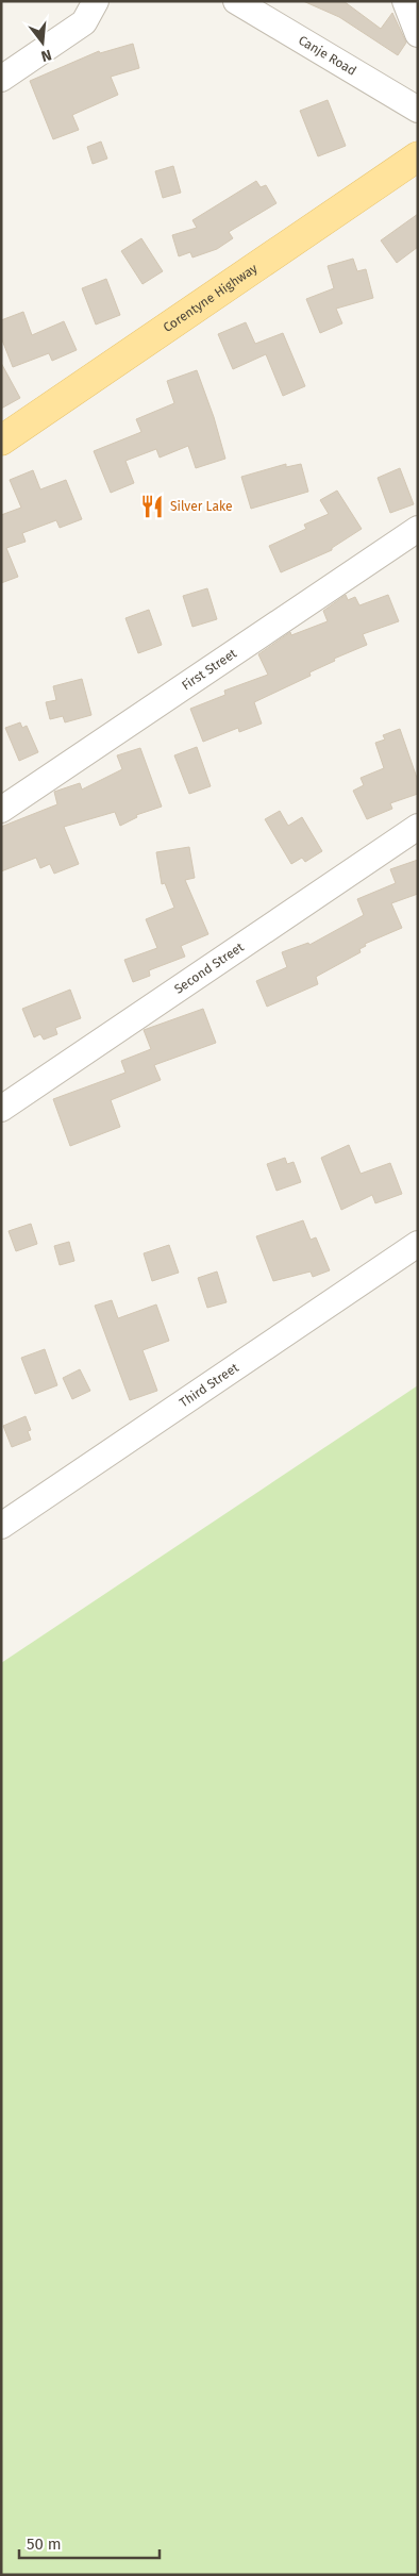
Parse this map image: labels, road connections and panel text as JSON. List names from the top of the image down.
{
  "streets": {
    "main road": ["Corentyne Highway"],
    "street": [
      "Canje Road",
      "First Street",
      "Second Street",
      "Third Street"
    ]
  },
  "places": {
    "restaurant": ["Silver Lake"]
  },
  "scale_bar": "50 m",
  "north": "bottom"
}
